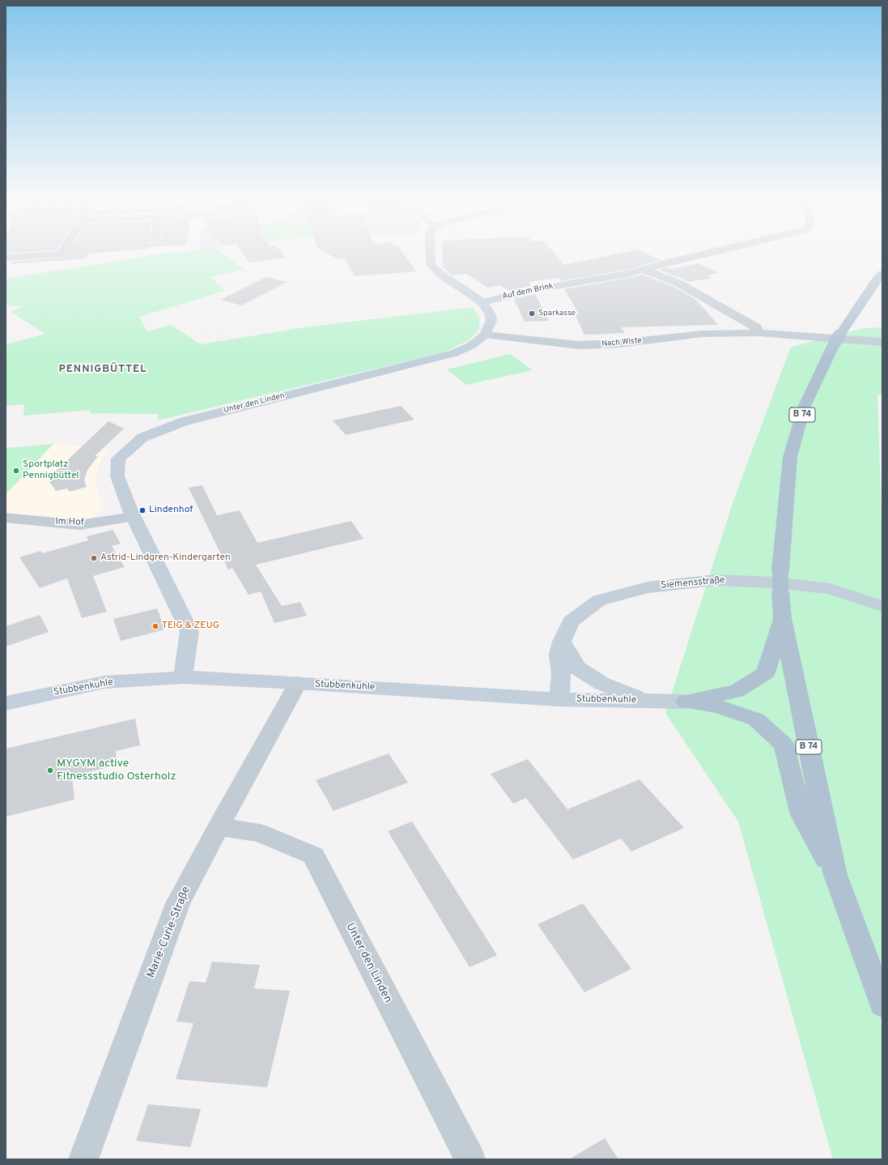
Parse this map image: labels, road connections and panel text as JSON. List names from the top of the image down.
{
  "streets": {
    "main road": ["B 74"],
    "street": [
      "Auf dem Brink",
      "Nach Wiste",
      "Unter den Linden",
      "Im Hof",
      "Siemensstraße",
      "Stubbenkuhle",
      "Marie-Curie-Straße"
    ]
  },
  "crossings": [
    ["Auf dem Brink", "Unter den Linden"],
    ["Nach Wiste", "Unter den Linden"],
    ["Unter den Linden", "Im Hof"],
    ["Unter den Linden", "Stubbenkuhle"],
    ["Unter den Linden", "Marie-Curie-Straße"],
    ["B 74", "Stubbenkuhle"],
    ["Siemensstraße", "Stubbenkuhle"],
    ["Stubbenkuhle", "Marie-Curie-Straße"]
  ],
  "districts": ["PENNIGBÜTTEL"],
  "places": [
    "Sparkasse",
    "Sportplatz Pennigbüttel",
    "Lindenhof",
    "Astrid-Lindgren-Kindergarten",
    "TEIG & ZEUG",
    "MYGYM active Fitnessstudio Osterholz"
  ]
}
